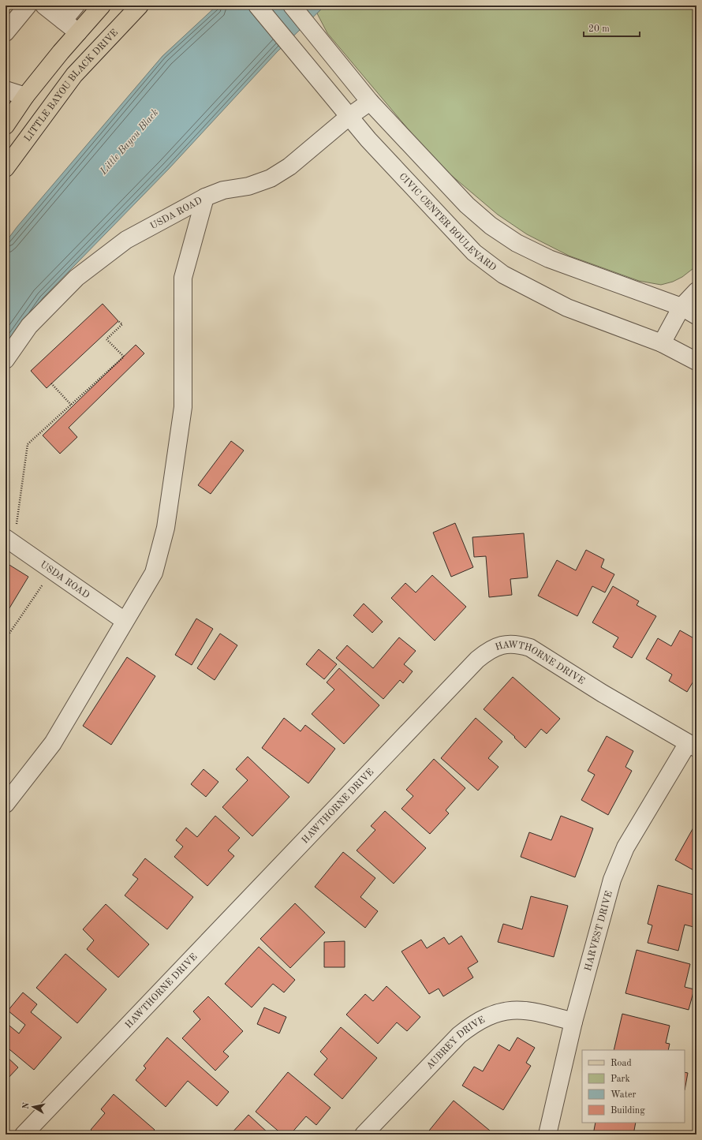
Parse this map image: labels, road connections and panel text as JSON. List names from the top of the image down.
{
  "streets": {
    "main road": ["LITTLE BAYOU BLACK DRIVE"],
    "street": [
      "USDA ROAD",
      "CIVIC CENTER BOULEVARD",
      "HAWTHORNE DRIVE",
      "HARVEST DRIVE",
      "AUBREY DRIVE"
    ]
  },
  "crossings": [
    ["USDA ROAD", "CIVIC CENTER BOULEVARD"],
    ["HAWTHORNE DRIVE", "HARVEST DRIVE"],
    ["HARVEST DRIVE", "AUBREY DRIVE"]
  ],
  "water": ["Little Bayou Black"],
  "legend": [
    "Road",
    "Park",
    "Water",
    "Building"
  ],
  "scale_bar": "20 m",
  "north": "left"
}
